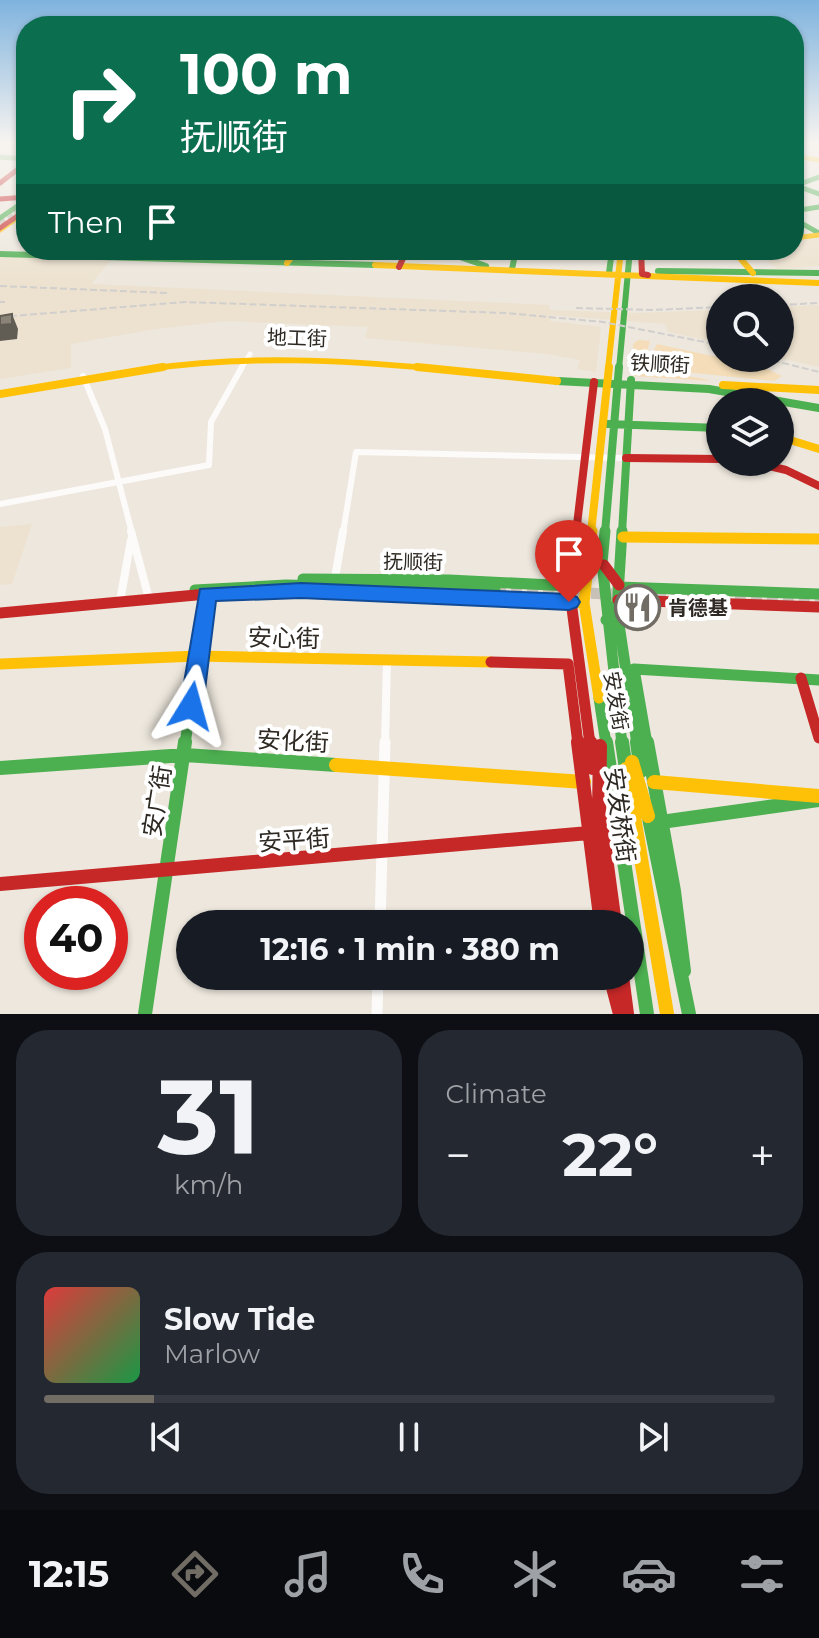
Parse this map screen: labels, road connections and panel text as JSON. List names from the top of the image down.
{
  "streets": {
    "main road": [
      "地工街",
      "铁顺街",
      "抚顺街",
      "安心街",
      "安发街",
      "安化街",
      "安广街",
      "安发桥街",
      "安平街"
    ]
  },
  "crossings": [
    ["地工街", "铁顺街"],
    ["地工街", "安发桥街"],
    ["铁顺街", "安发桥街"],
    ["抚顺街", "安发街"],
    ["抚顺街", "安广街"],
    ["抚顺街", "安发桥街"],
    ["安心街", "安发街"],
    ["安心街", "安广街"],
    ["安发街", "安化街"],
    ["安发街", "安平街"],
    ["安化街", "安广街"],
    ["安广街", "安平街"]
  ],
  "places": {
    "restaurant": ["肯德基"]
  },
  "page": {
    "turn": ["100 m", "抚顺街"],
    "then": "Then",
    "limit": "40",
    "trip": "12:16 · 1 min · 380 m",
    "tile": [
      ["31", "km/h"],
      "Climate"
    ],
    "heat": ["−", "22°", "+"],
    "song": ["Slow Tide", "Marlow"],
    "tabs": "12:15"
  }
}
